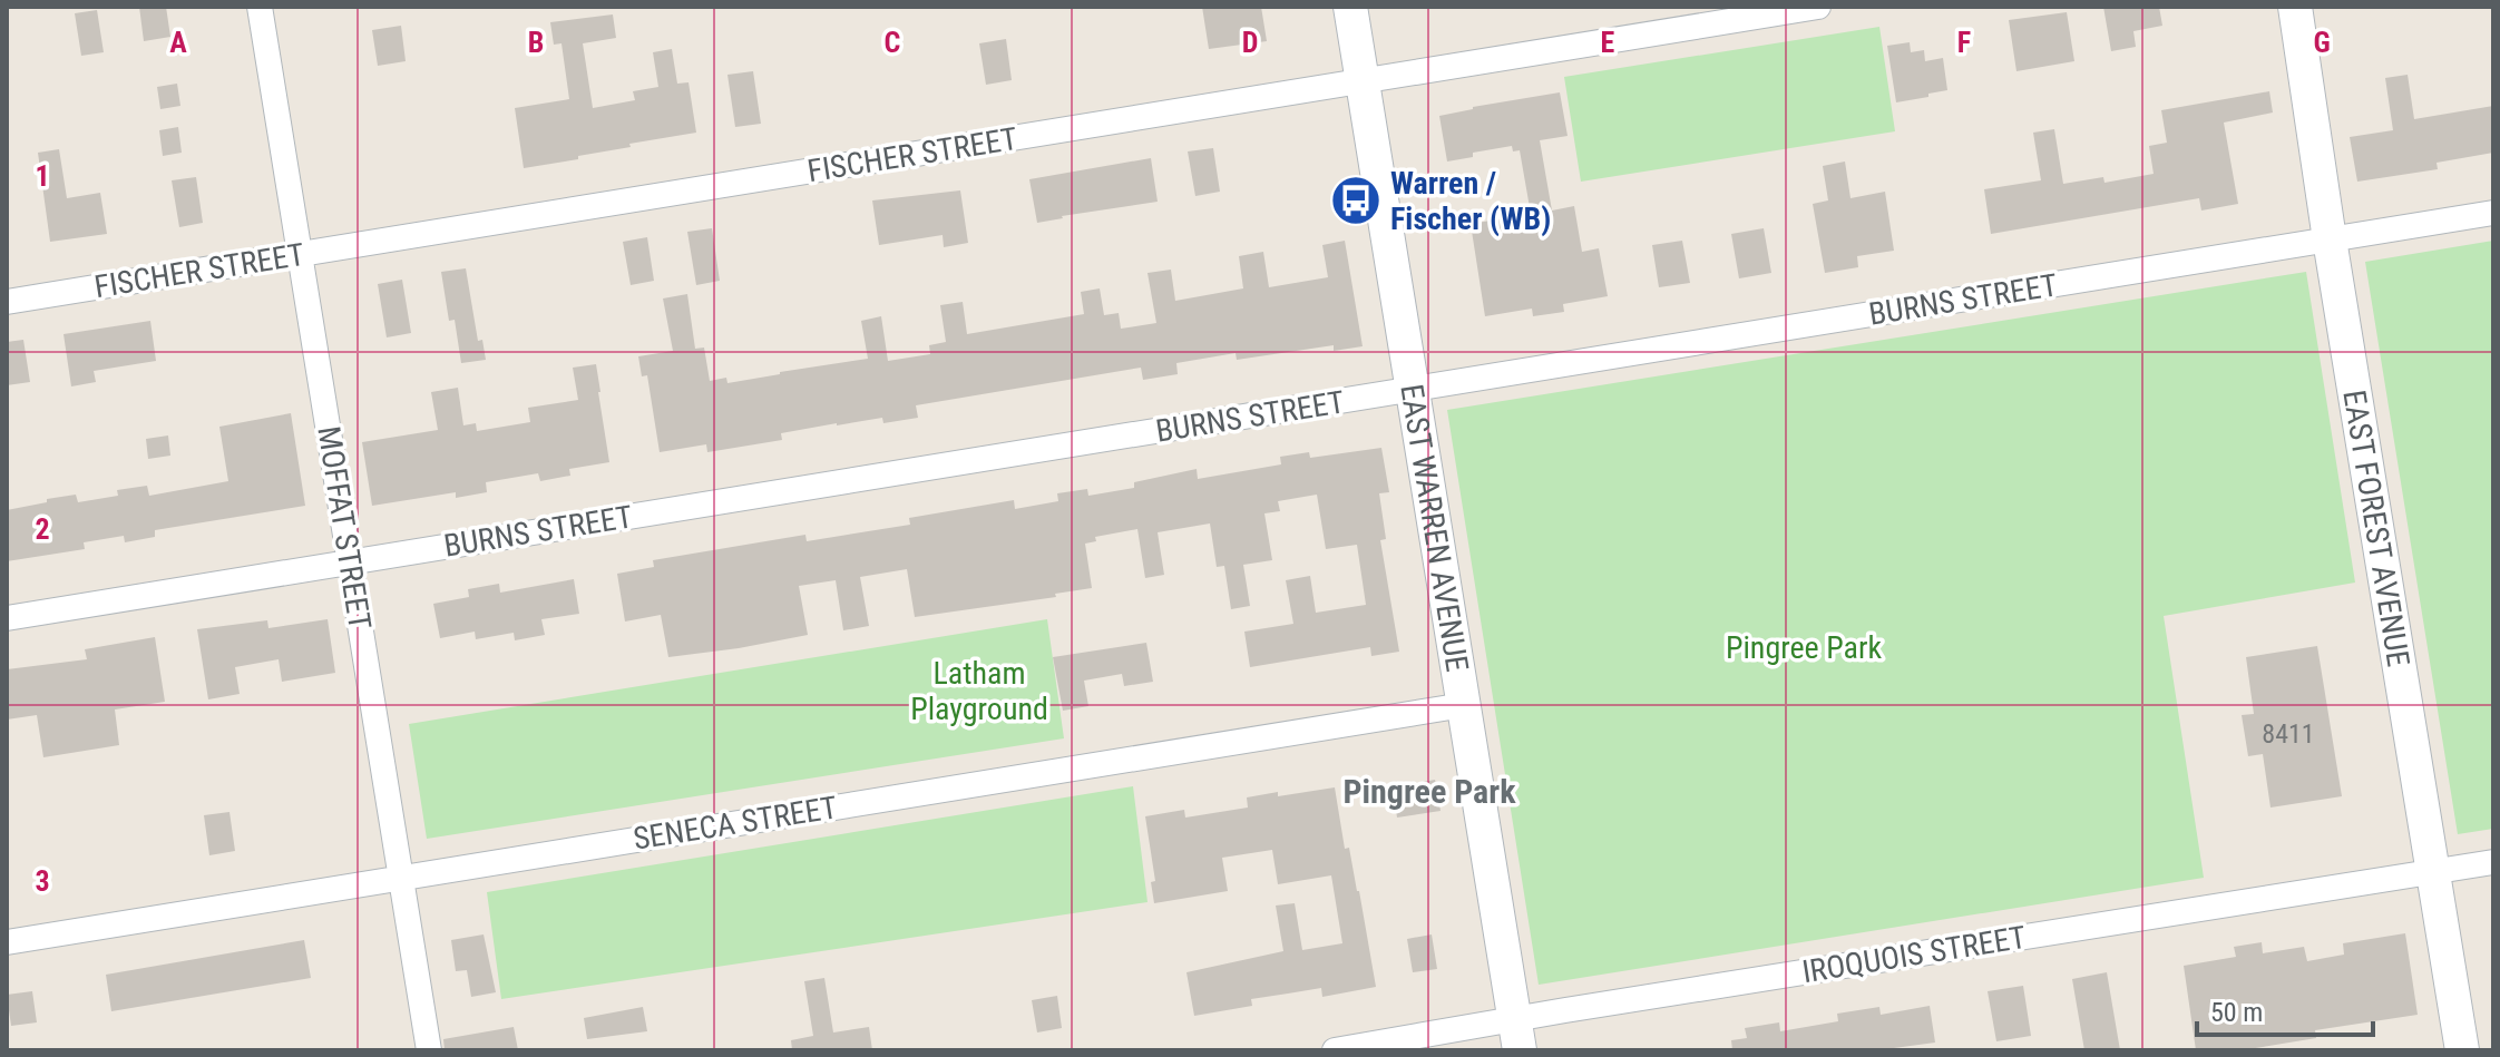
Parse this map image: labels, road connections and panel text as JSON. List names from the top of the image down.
{
  "streets": {
    "main road": ["EAST WARREN AVENUE", "EAST FOREST AVENUE"],
    "street": [
      "FISCHER STREET",
      "BURNS STREET",
      "MOFFAT STREET",
      "SENECA STREET",
      "IROQUOIS STREET"
    ]
  },
  "crossings": [
    ["FISCHER STREET", "MOFFAT STREET"],
    ["FISCHER STREET", "EAST WARREN AVENUE"],
    ["BURNS STREET", "MOFFAT STREET"],
    ["BURNS STREET", "EAST WARREN AVENUE"],
    ["BURNS STREET", "EAST FOREST AVENUE"],
    ["MOFFAT STREET", "SENECA STREET"],
    ["EAST WARREN AVENUE", "SENECA STREET"],
    ["EAST WARREN AVENUE", "IROQUOIS STREET"],
    ["EAST FOREST AVENUE", "IROQUOIS STREET"]
  ],
  "districts": ["Pingree Park"],
  "parks": ["Pingree Park", "Latham Playground"],
  "places": {
    "bus stop": ["Warren / Fischer (WB)"]
  },
  "house_numbers": ["8411"],
  "scale_bar": "50 m",
  "grid": {
    "columns": [
      "A",
      "B",
      "C",
      "D",
      "E",
      "F",
      "G"
    ],
    "rows": ["1", "2", "3"]
  }
}
